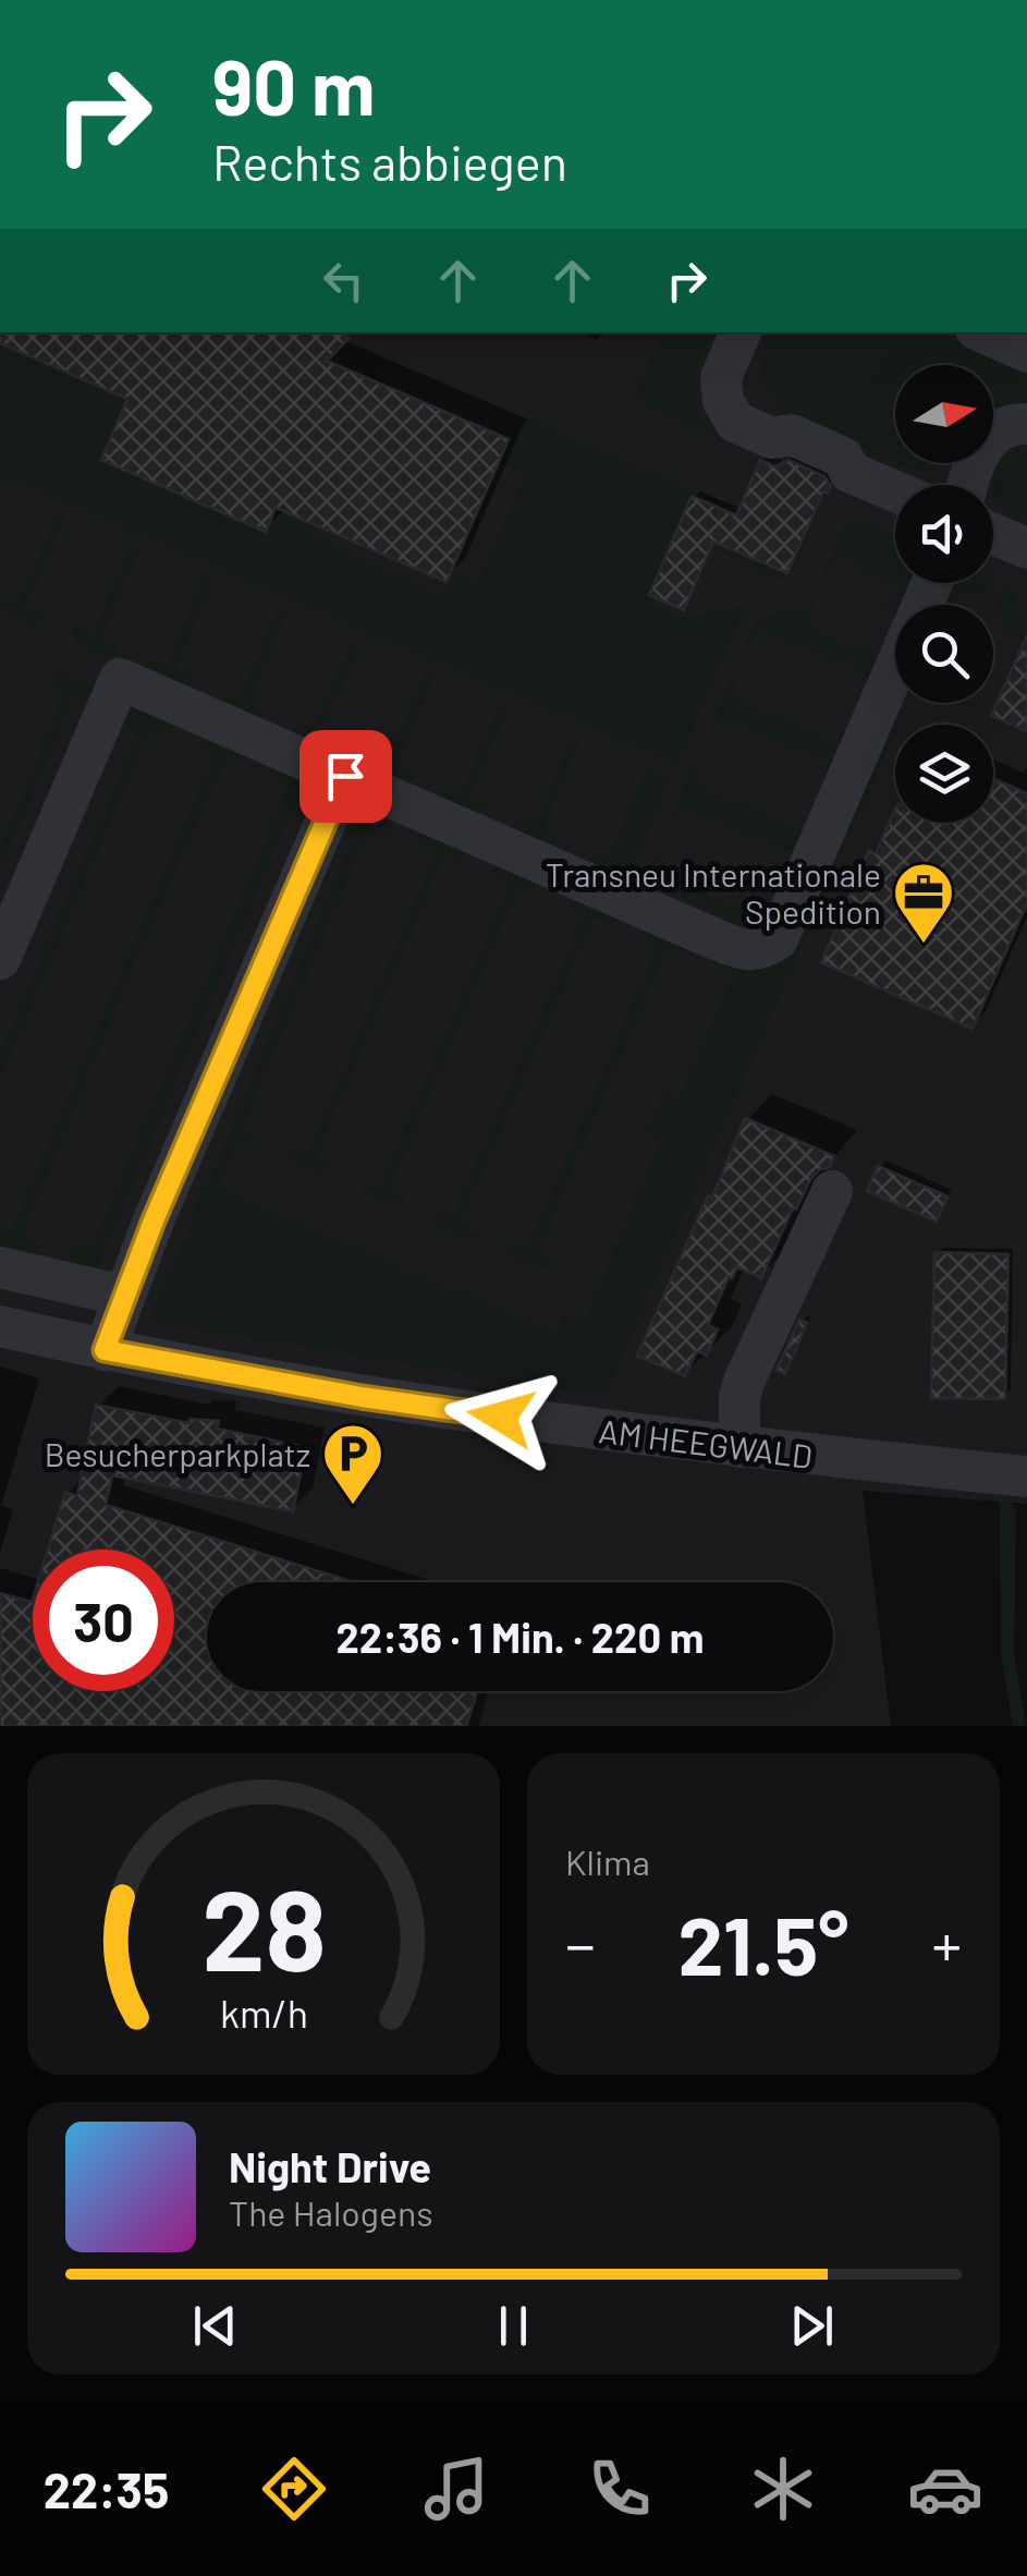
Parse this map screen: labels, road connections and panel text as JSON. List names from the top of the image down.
{
  "streets": {
    "street": ["AM HEEGWALD"]
  },
  "places": {
    "office": ["Transneu Internationale Spedition"],
    "parking": ["Besucherparkplatz"]
  },
  "north": "right",
  "page": {
    "turn": ["90 m", "Rechts abbiegen"],
    "limit": "30",
    "trip": "22:36 · 1 Min. · 220 m",
    "tile": "Klima",
    "heat": ["−", "21.5°", "+"],
    "song": ["Night Drive", "The Halogens"],
    "tabs": "22:35",
    "gauge": ["28", "km/h"]
  }
}
